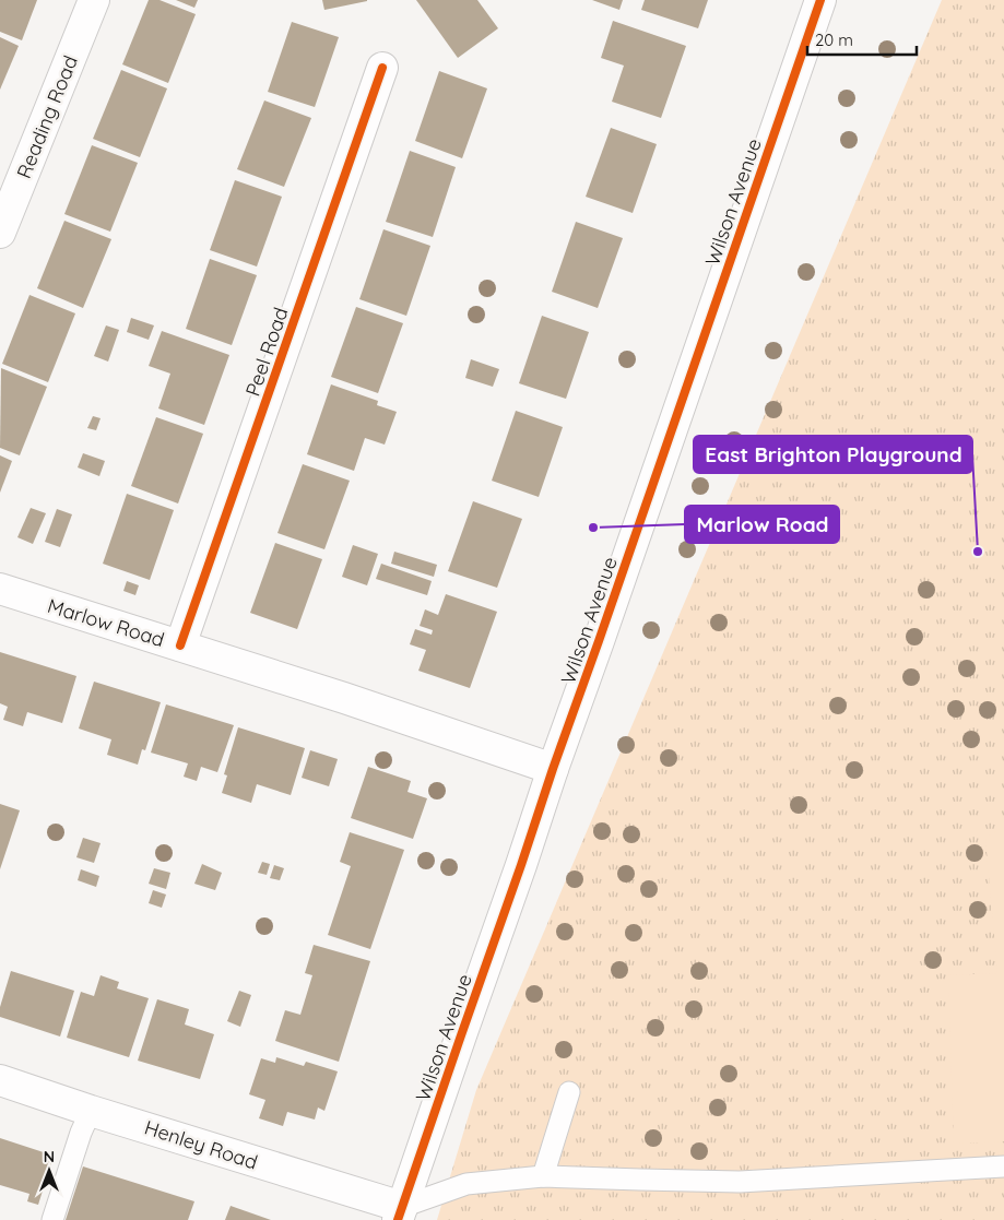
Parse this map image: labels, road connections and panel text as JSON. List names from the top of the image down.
{
  "streets": {
    "street": [
      "Reading Road",
      "Wilson Avenue",
      "Peel Road",
      "Marlow Road",
      "Henley Road"
    ]
  },
  "crossings": [
    ["Wilson Avenue", "Marlow Road"],
    ["Wilson Avenue", "Henley Road"],
    ["Peel Road", "Marlow Road"]
  ],
  "places": ["Marlow Road", "East Brighton Playground"],
  "scale_bar": "20 m",
  "north": "top"
}
